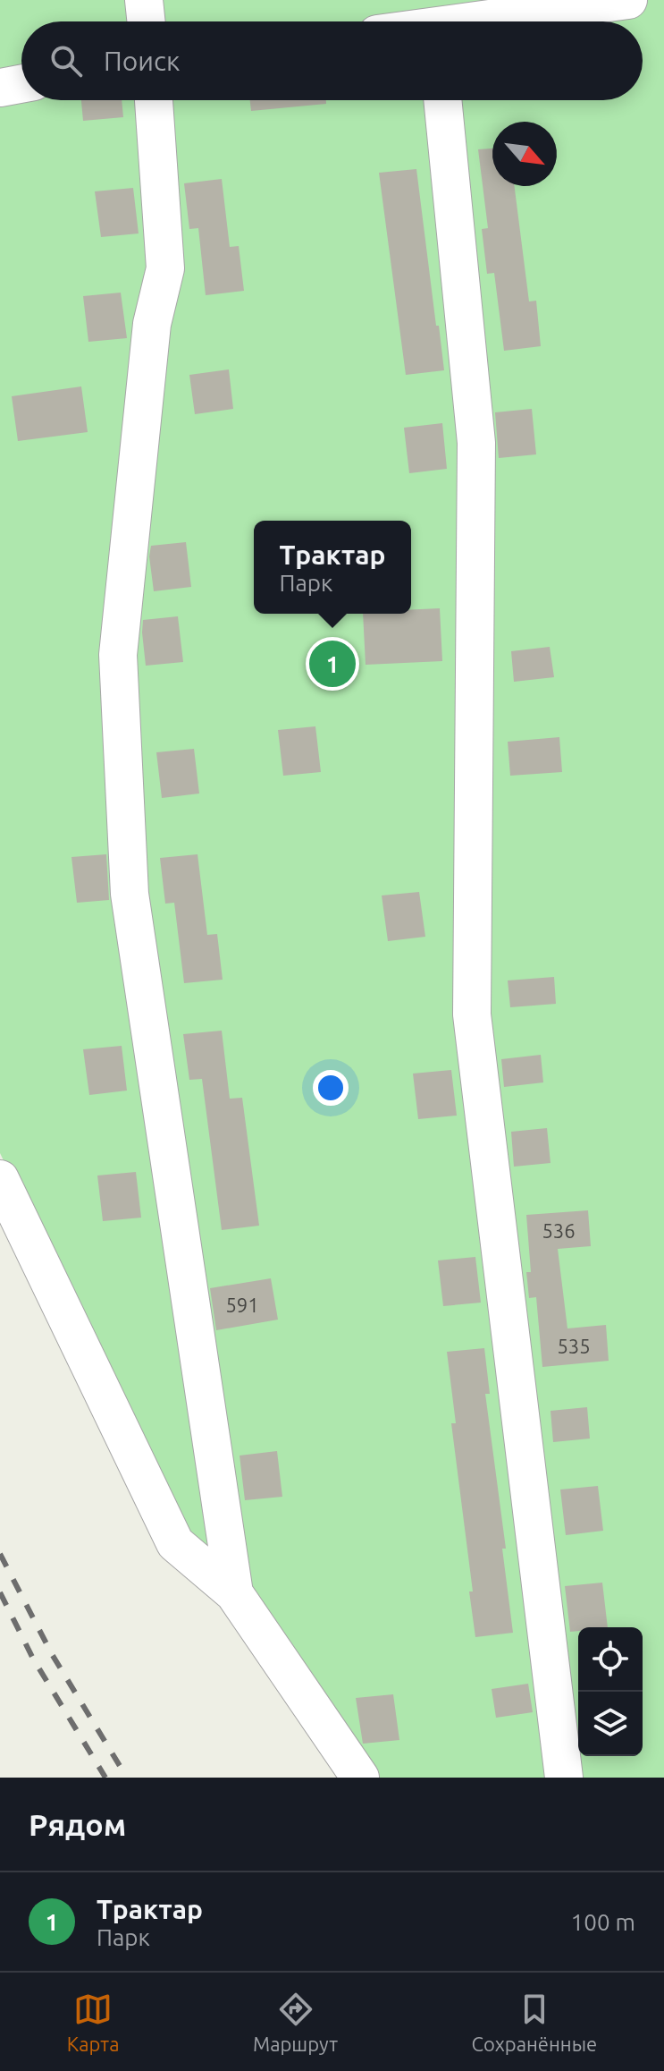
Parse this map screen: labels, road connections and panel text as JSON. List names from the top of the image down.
{
  "house_numbers": ["536", "591", "535"],
  "north": "bottom right",
  "page": {
    "search": "Поиск",
    "popup": ["Трактар", "Парк"],
    "pins": "1",
    "heading": "Рядом",
    "list": [
      {
        "mark": "1",
        "name": "Трактар",
        "note": "Парк",
        "value": "100 m"
      }
    ],
    "nav": ["Карта", "Маршрут", "Сохранённые"]
  }
}
